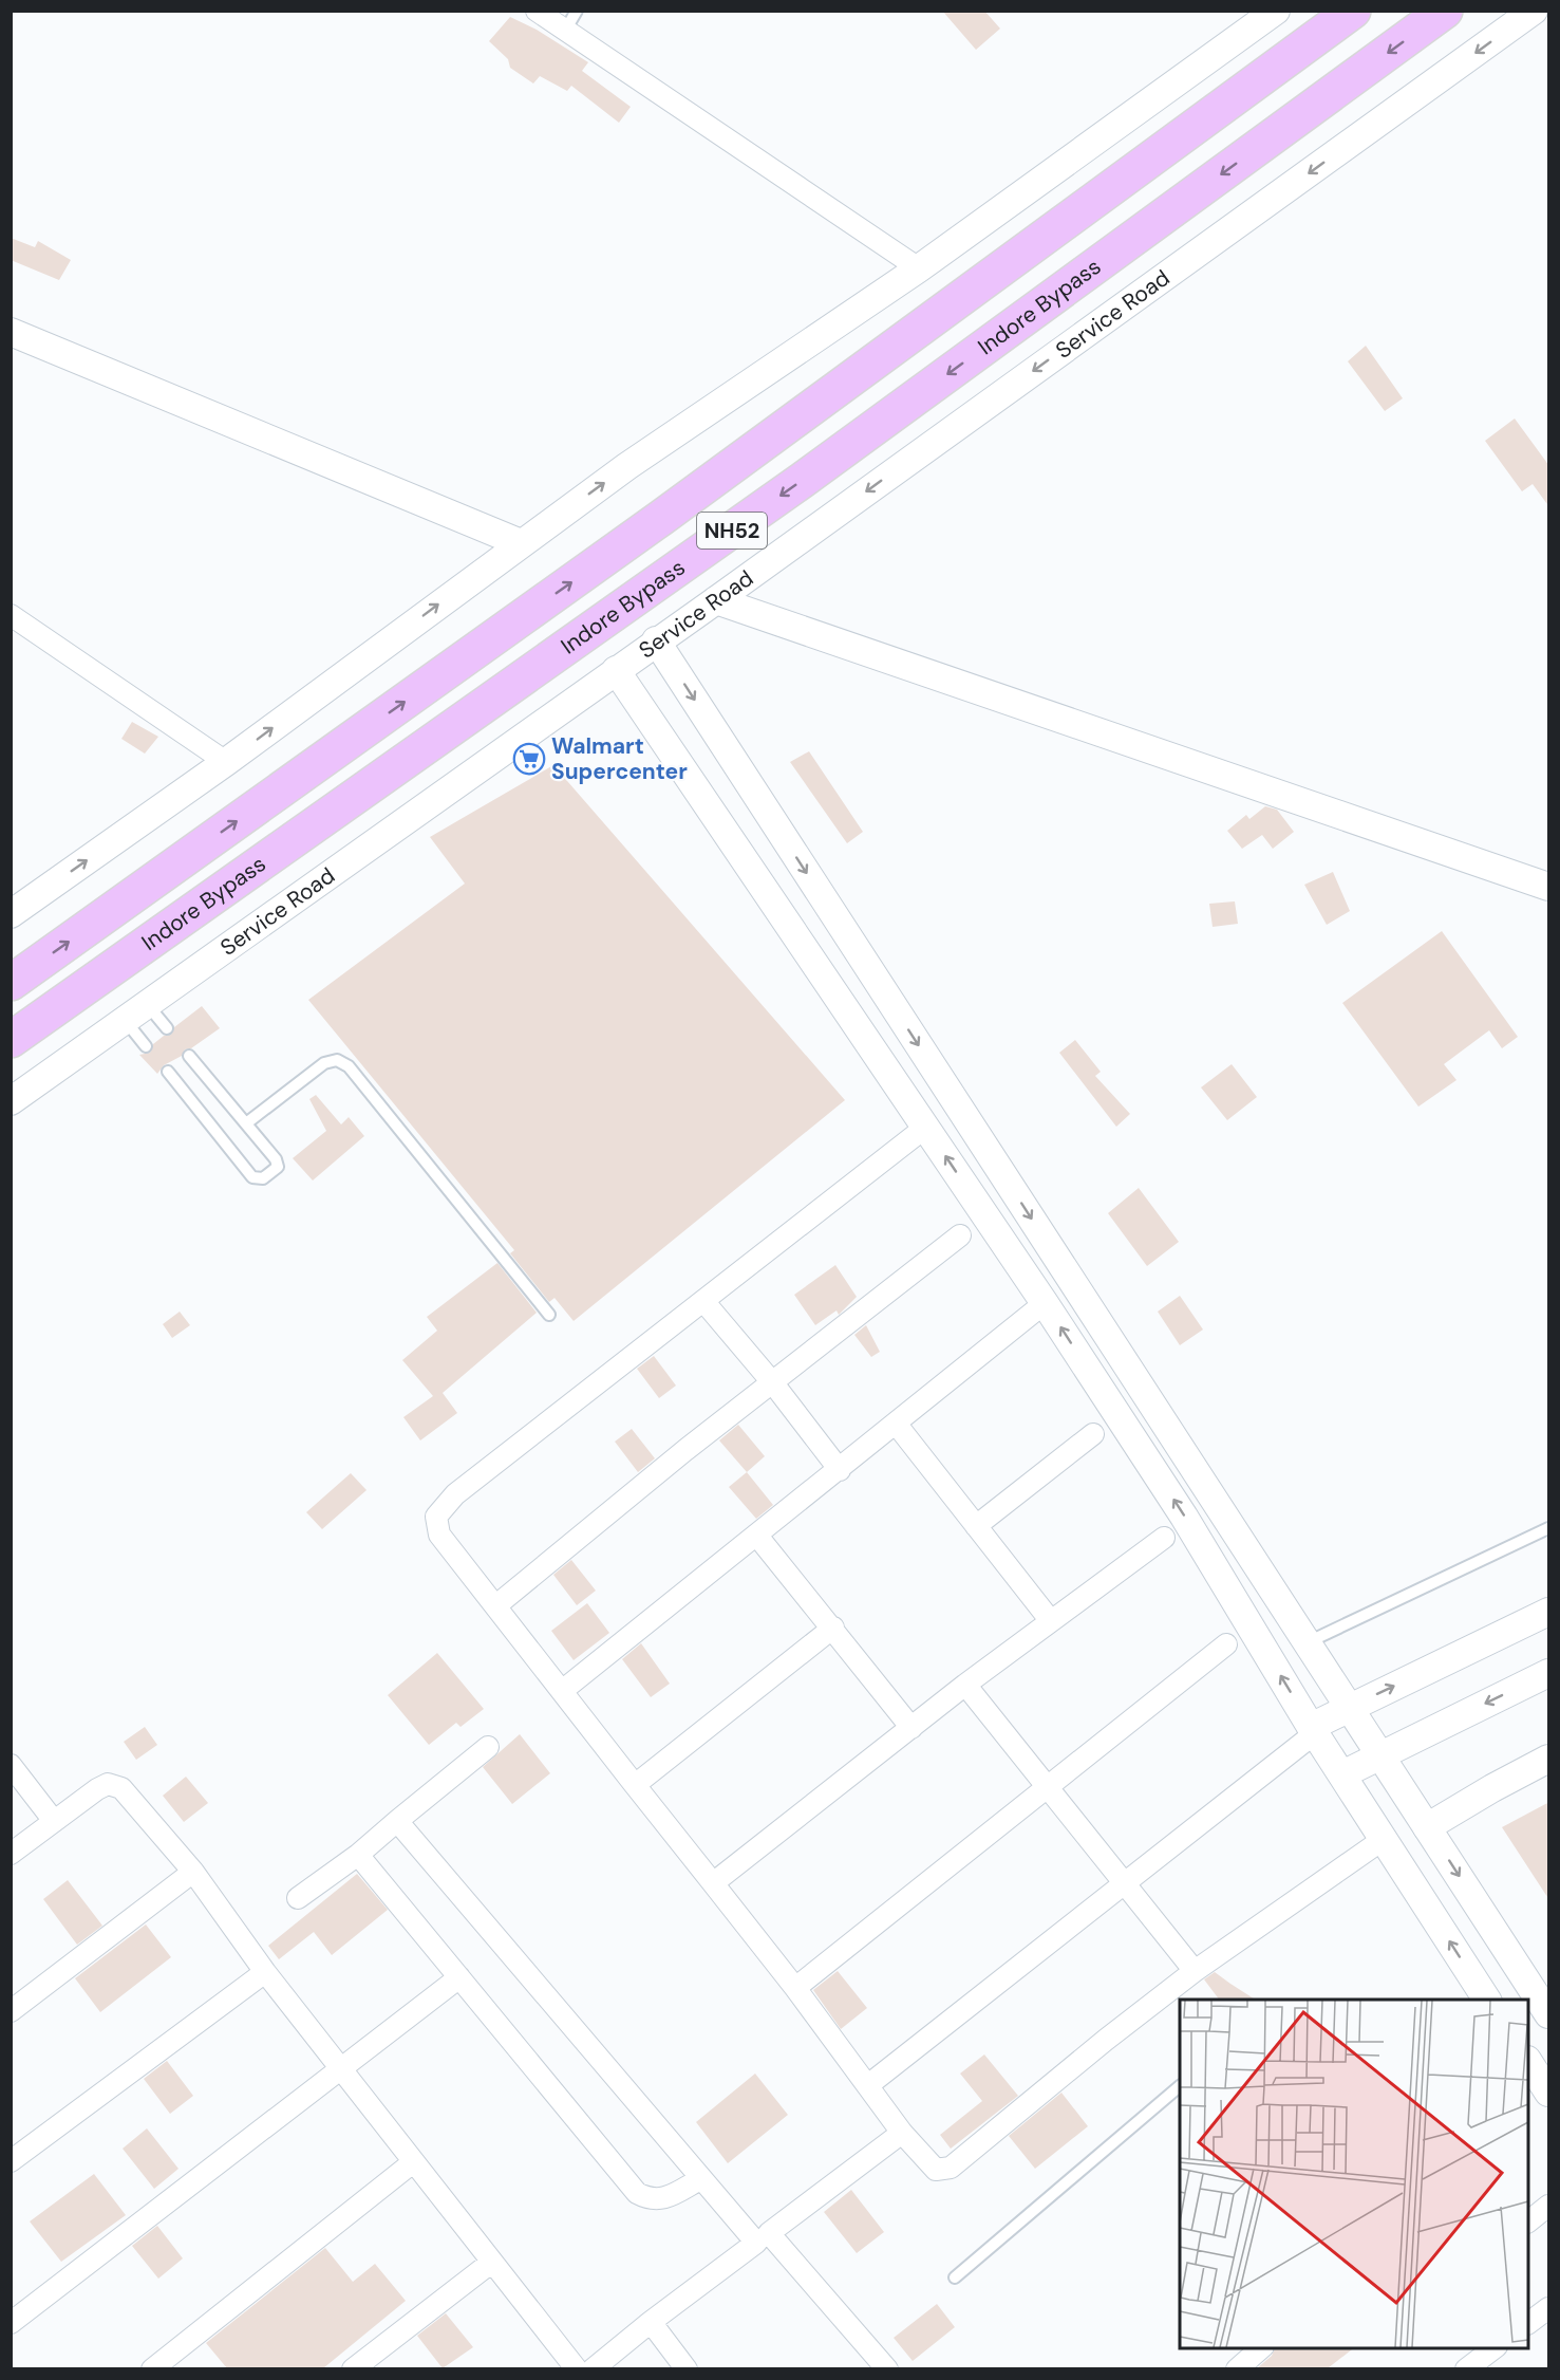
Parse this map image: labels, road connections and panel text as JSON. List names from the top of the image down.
{
  "streets": {
    "highway": ["Indore Bypass", "NH52"],
    "street": ["Service Road"]
  },
  "places": {
    "supermarket": ["Walmart Supercenter"]
  }
}
